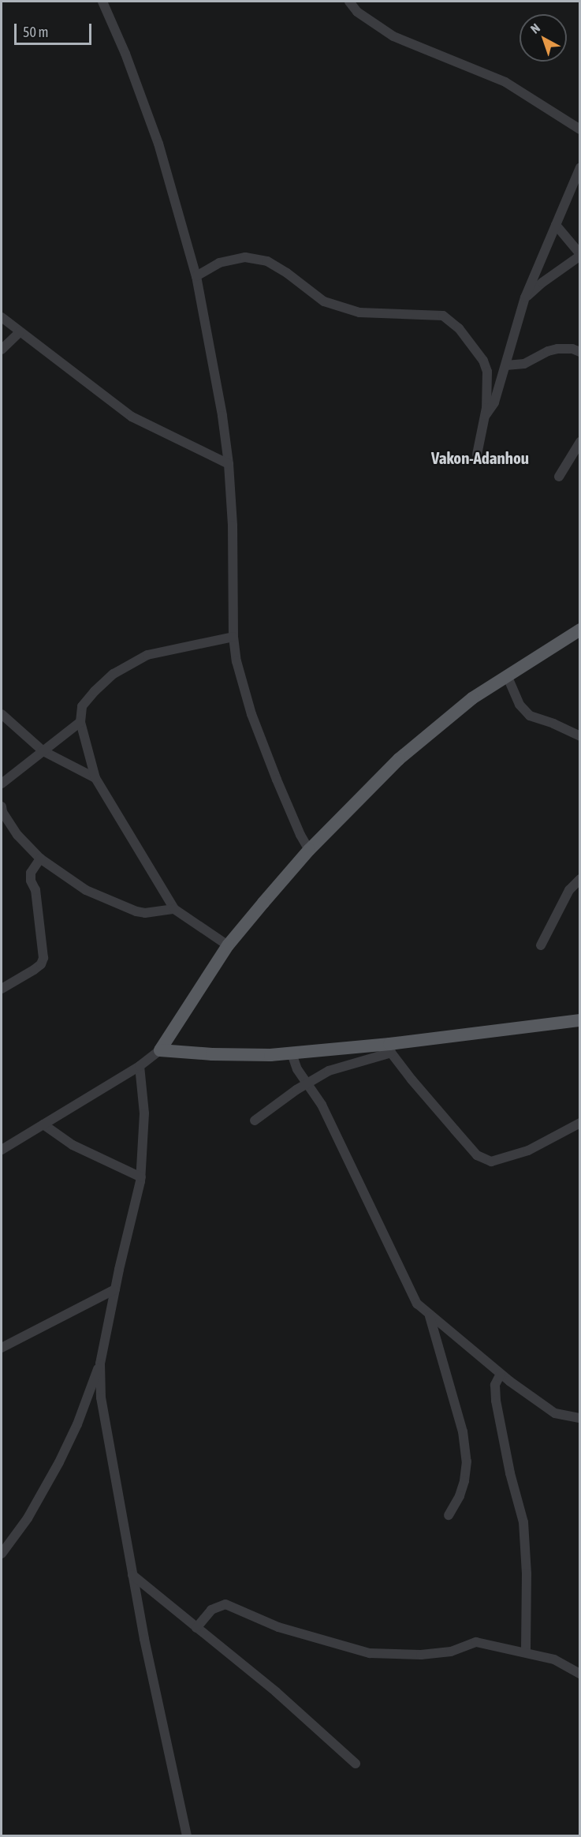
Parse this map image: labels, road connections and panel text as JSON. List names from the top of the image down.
{
  "districts": ["Vakon-Adanhou"],
  "scale_bar": "50 m",
  "north": "top left"
}
